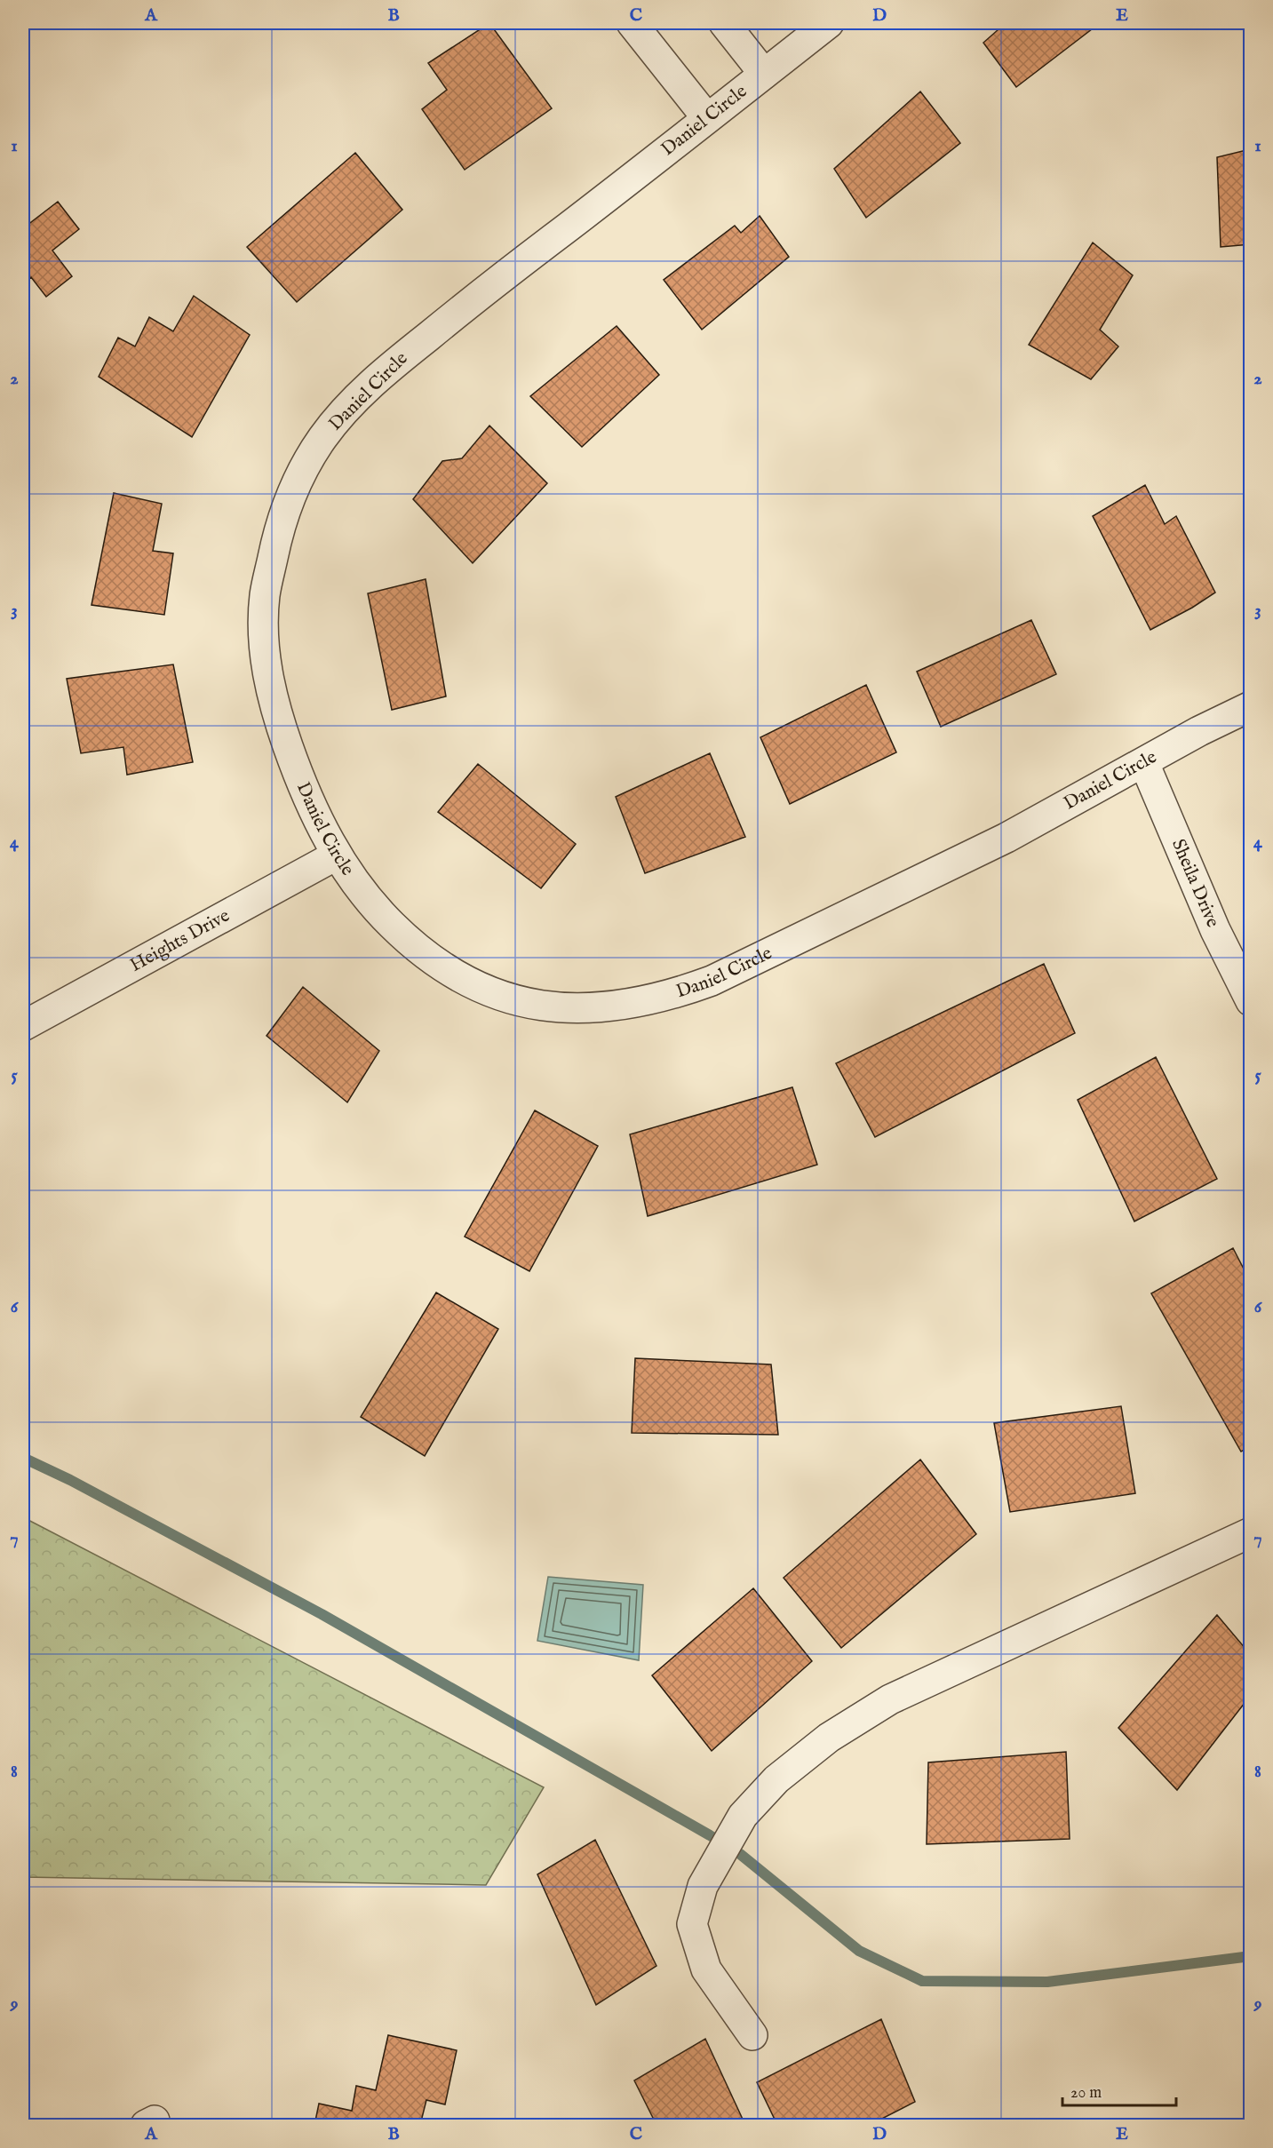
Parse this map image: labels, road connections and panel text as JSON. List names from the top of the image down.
{
  "streets": {
    "street": ["Daniel Circle", "Sheila Drive", "Heights Drive"]
  },
  "crossings": [
    ["Daniel Circle", "Sheila Drive"],
    ["Daniel Circle", "Heights Drive"]
  ],
  "scale_bar": "20 m",
  "grid": {
    "columns": [
      "A",
      "B",
      "C",
      "D",
      "E"
    ],
    "rows": [
      "1",
      "2",
      "3",
      "4",
      "5",
      "6",
      "7",
      "8",
      "9"
    ]
  }
}
